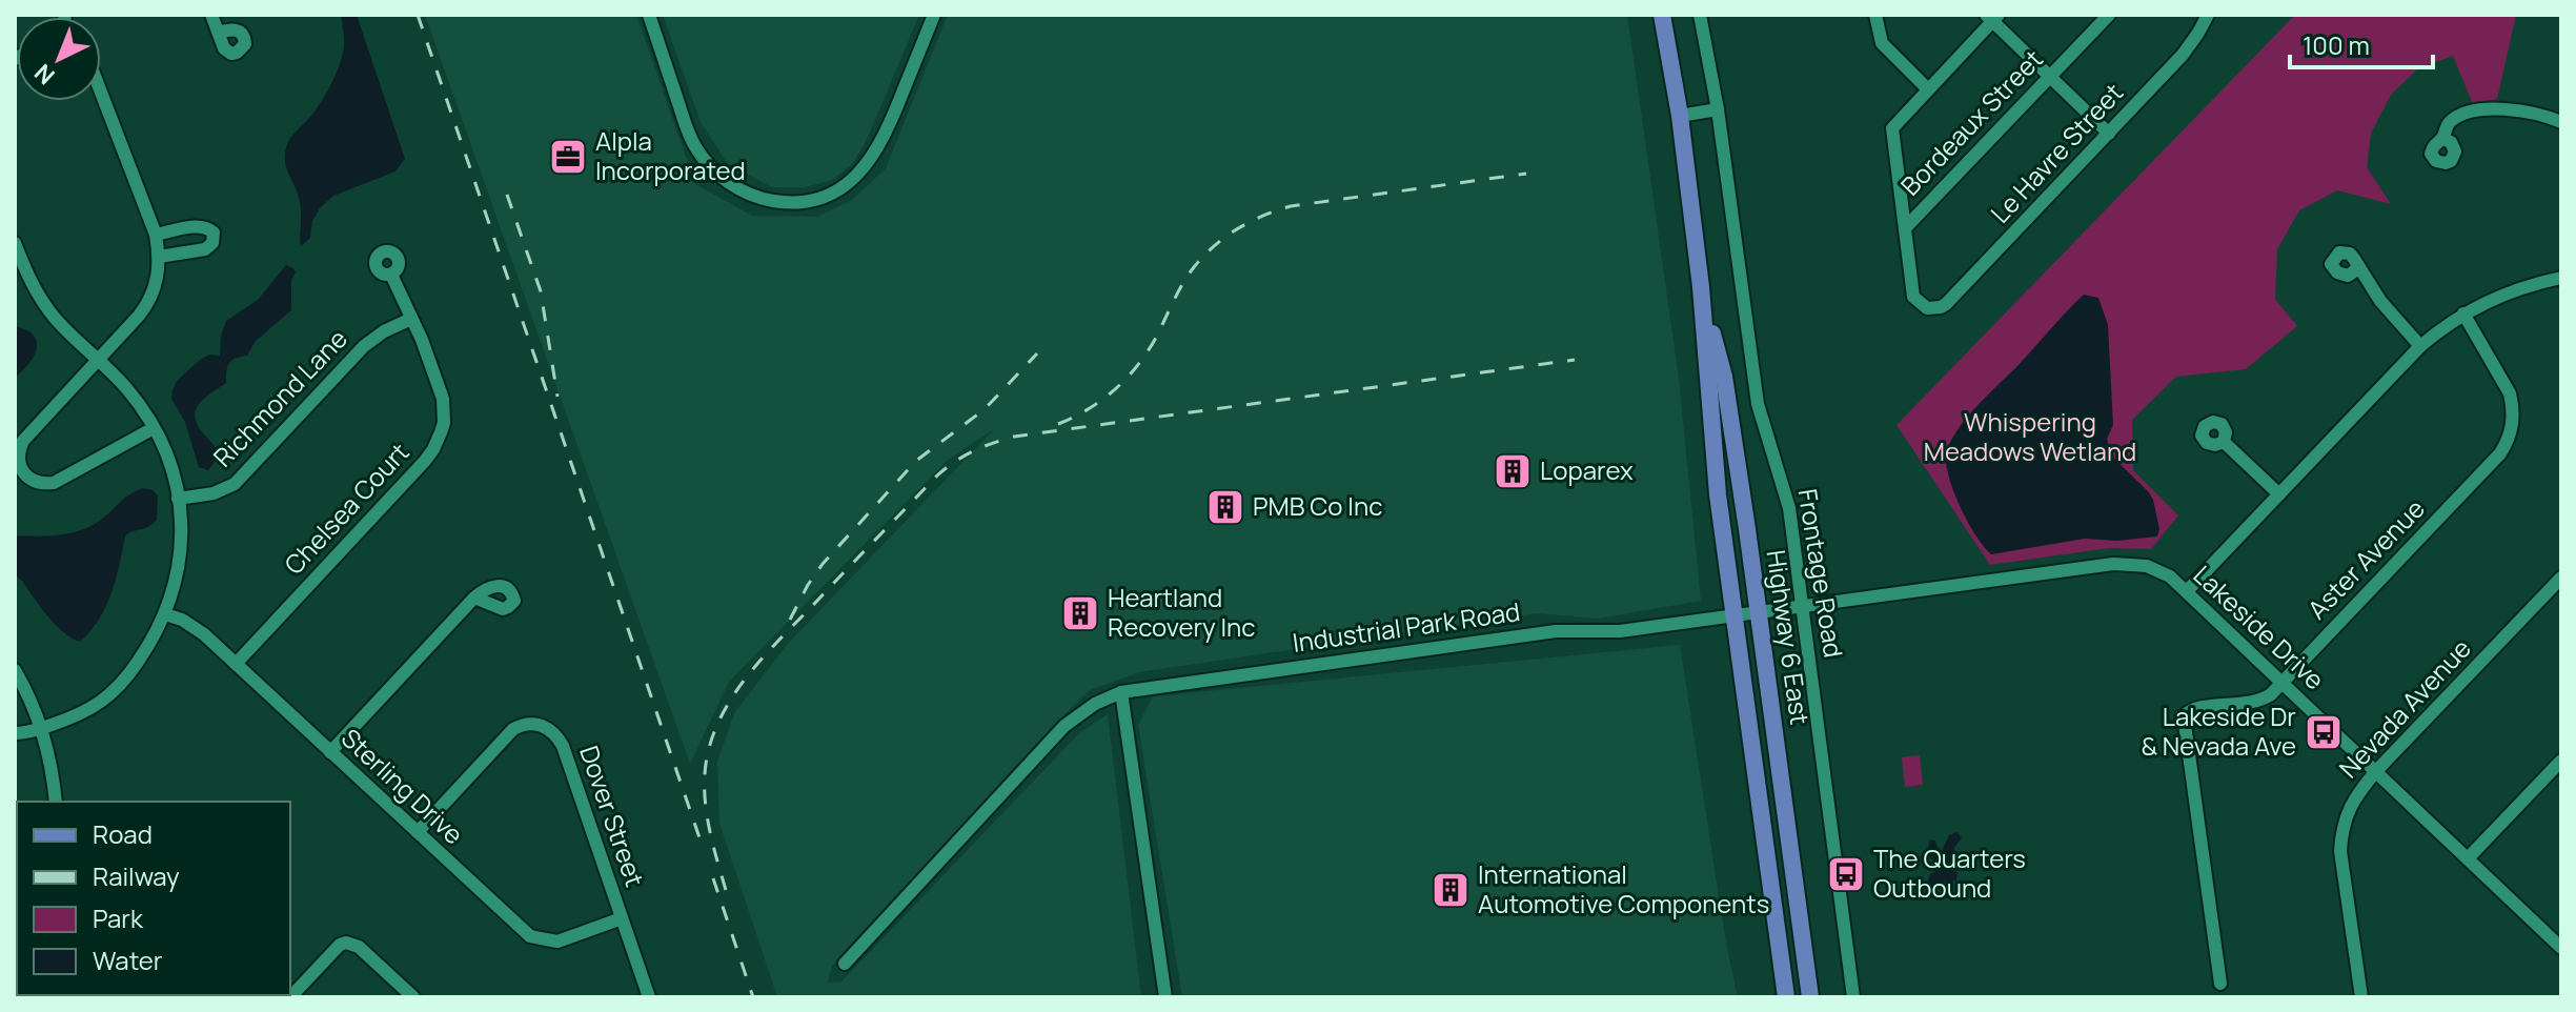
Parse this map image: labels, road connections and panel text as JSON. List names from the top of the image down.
{
  "streets": {
    "main road": ["Highway 6 East"],
    "street": [
      "Bordeaux Street",
      "Le Havre Street",
      "Richmond Lane",
      "Chelsea Court",
      "Aster Avenue",
      "Frontage Road",
      "Industrial Park Road",
      "Lakeside Drive",
      "Nevada Avenue",
      "Sterling Drive",
      "Dover Street"
    ]
  },
  "crossings": [
    ["Bordeaux Street", "Le Havre Street"],
    ["Richmond Lane", "Chelsea Court"],
    ["Chelsea Court", "Sterling Drive"],
    ["Aster Avenue", "Lakeside Drive"],
    ["Frontage Road", "Lakeside Drive"],
    ["Industrial Park Road", "Lakeside Drive"],
    ["Industrial Park Road", "Highway 6 East"],
    ["Lakeside Drive", "Highway 6 East"],
    ["Lakeside Drive", "Nevada Avenue"],
    ["Sterling Drive", "Dover Street"]
  ],
  "parks": ["Whispering Meadows Wetland"],
  "places": {
    "office": ["Alpla Incorporated"],
    "building": [
      "Loparex",
      "PMB Co Inc",
      "Heartland Recovery Inc",
      "International Automotive Components"
    ],
    "bus stop": ["Lakeside Dr & Nevada Ave", "The Quarters Outbound"]
  },
  "legend": [
    "Road",
    "Railway",
    "Park",
    "Water"
  ],
  "scale_bar": "100 m",
  "north": "bottom left"
}
